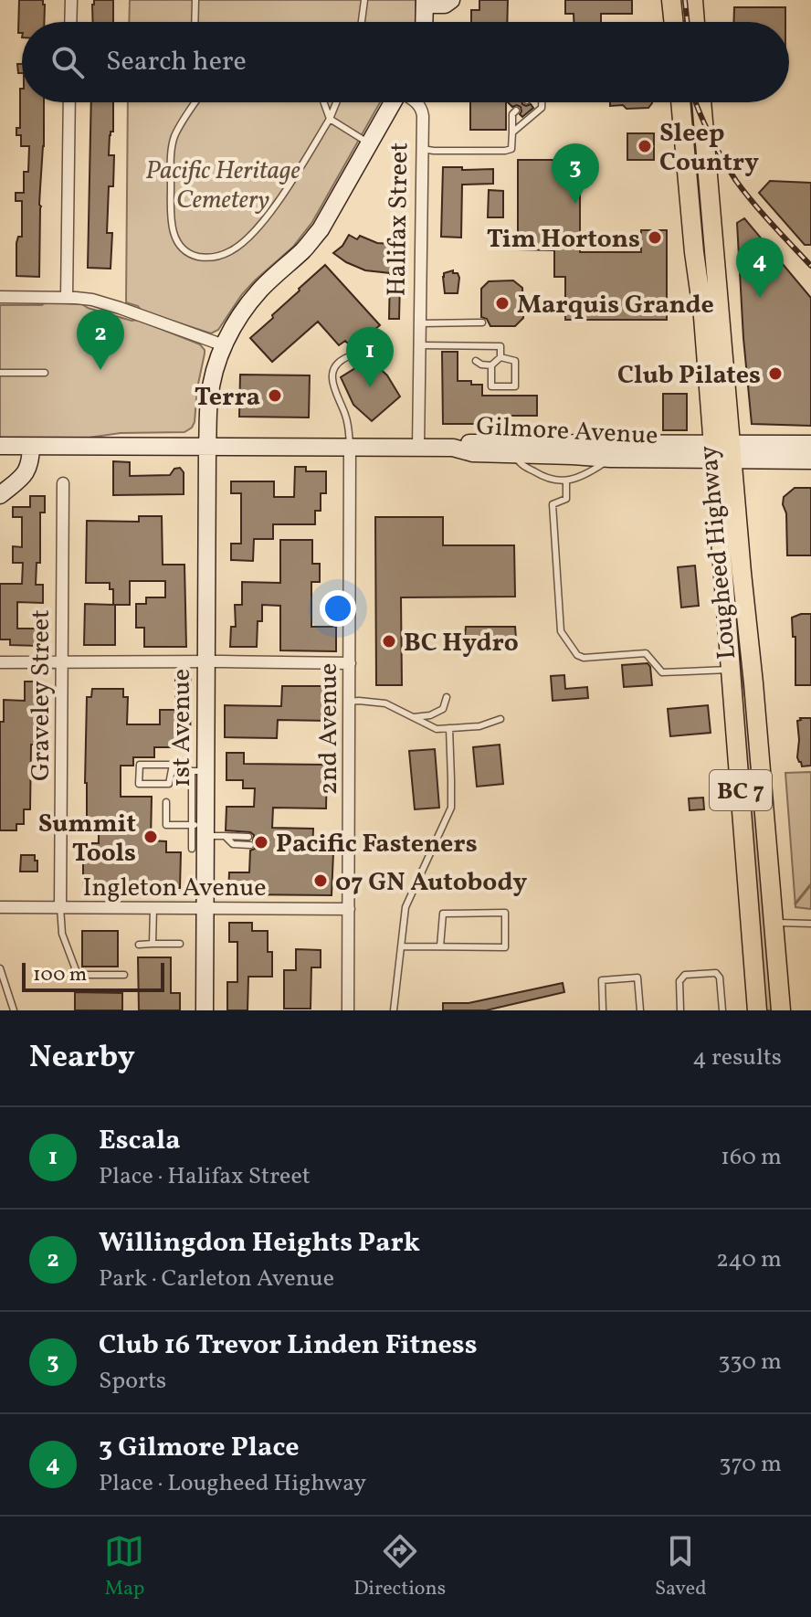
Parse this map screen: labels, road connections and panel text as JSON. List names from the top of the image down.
{
  "streets": {
    "main road": ["Lougheed Highway", "BC 7"],
    "street": [
      "Halifax Street",
      "Gilmore Avenue",
      "Graveley Street",
      "1st Avenue",
      "2nd Avenue",
      "Ingleton Avenue"
    ]
  },
  "crossings": [
    ["Halifax Street", "Gilmore Avenue"],
    ["Gilmore Avenue", "Lougheed Highway"],
    ["Gilmore Avenue", "1st Avenue"],
    ["Gilmore Avenue", "2nd Avenue"],
    ["Graveley Street", "Ingleton Avenue"],
    ["1st Avenue", "Ingleton Avenue"],
    ["2nd Avenue", "Ingleton Avenue"]
  ],
  "parks": ["Pacific Heritage Cemetery"],
  "places": [
    "Sleep Country",
    "Tim Hortons",
    "Marquis Grande",
    "Club Pilates",
    "Terra",
    "BC Hydro",
    "Summit Tools",
    "Pacific Fasteners",
    "07 GN Autobody"
  ],
  "scale_bar": "100 m",
  "page": {
    "search": "Search here",
    "pins": [
      "3",
      "4",
      "2",
      "1"
    ],
    "scale": "100 m",
    "heading": ["Nearby", "4 results"],
    "list": [
      {
        "mark": "1",
        "name": "Escala",
        "note": "Place · Halifax Street",
        "value": "160 m"
      },
      {
        "mark": "2",
        "name": "Willingdon Heights Park",
        "note": "Park · Carleton Avenue",
        "value": "240 m"
      },
      {
        "mark": "3",
        "name": "Club 16 Trevor Linden Fitness",
        "note": "Sports",
        "value": "330 m"
      },
      {
        "mark": "4",
        "name": "3 Gilmore Place",
        "note": "Place · Lougheed Highway",
        "value": "370 m"
      }
    ],
    "nav": ["Map", "Directions", "Saved"]
  }
}
